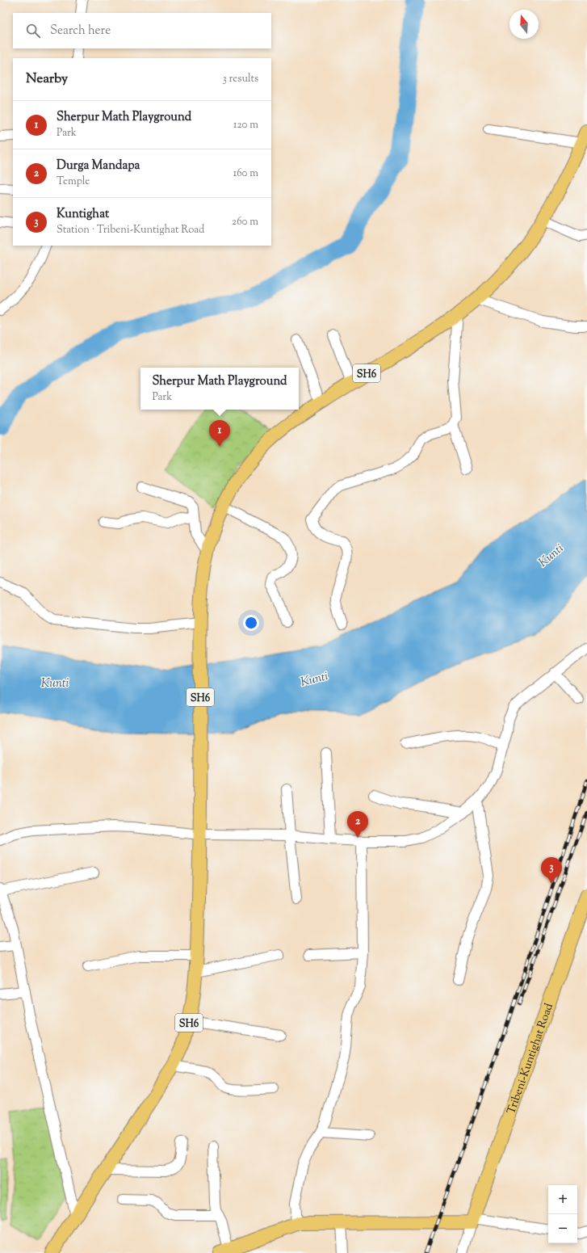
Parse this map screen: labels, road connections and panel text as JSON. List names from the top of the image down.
{
  "streets": {
    "main road": ["SH6", "Tribeni-Kuntighat Road"]
  },
  "water": ["Kunti"],
  "north": "top",
  "page": {
    "search": "Search here",
    "heading": ["Nearby", "3 results"],
    "list": [
      {
        "mark": "1",
        "name": "Sherpur Math Playground",
        "note": "Park",
        "value": "120 m"
      },
      {
        "mark": "2",
        "name": "Durga Mandapa",
        "note": "Temple",
        "value": "160 m"
      },
      {
        "mark": "3",
        "name": "Kuntighat",
        "note": "Station · Tribeni-Kuntighat Road",
        "value": "260 m"
      }
    ],
    "popup": ["Sherpur Math Playground", "Park"],
    "pins": ["1", "2", "3"],
    "map_buttons": ["+", "−"]
  }
}
